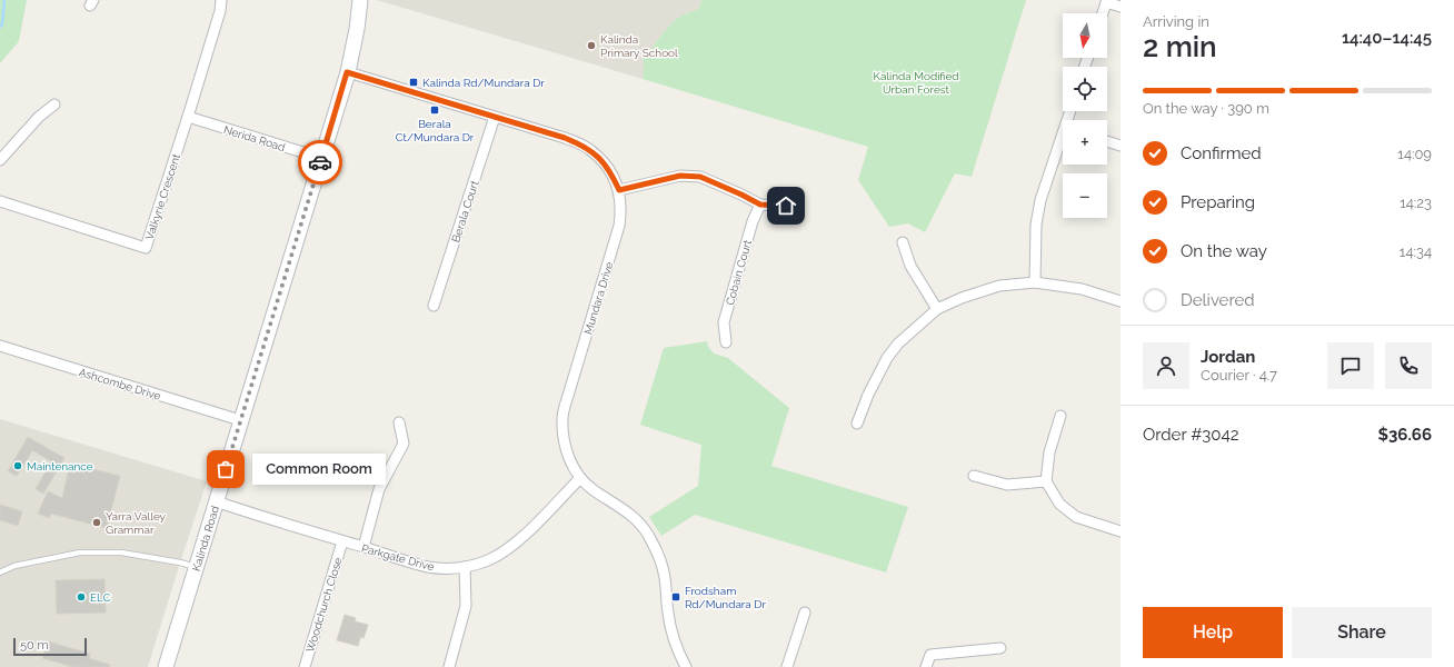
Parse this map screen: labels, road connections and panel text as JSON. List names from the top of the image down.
{
  "streets": {
    "street": [
      "Nerida Road",
      "Valkyrie Crescent",
      "Berala Court",
      "Cobain Court",
      "Mundara Drive",
      "Ashcombe Drive",
      "Kalinda Road",
      "Parkgate Drive",
      "Woodchurch Close"
    ]
  },
  "crossings": [
    ["Nerida Road", "Valkyrie Crescent"],
    ["Nerida Road", "Kalinda Road"],
    ["Berala Court", "Mundara Drive"],
    ["Mundara Drive", "Kalinda Road"],
    ["Mundara Drive", "Parkgate Drive"],
    ["Ashcombe Drive", "Kalinda Road"],
    ["Kalinda Road", "Parkgate Drive"],
    ["Parkgate Drive", "Woodchurch Close"]
  ],
  "parks": ["Kalinda Modified Urban Forest"],
  "places": {
    "other": [
      "Kalinda Primary School",
      "Maintenance",
      "Common Room",
      "Yarra Valley Grammar",
      "ELC"
    ],
    "transit": ["Kalinda Rd/Mundara Dr", "Berala Ct/Mundara Dr", "Frodsham Rd/Mundara Dr"]
  },
  "scale_bar": "50 m",
  "north": "bottom",
  "page": {
    "heading": ["2 min", "Arriving in", "14:40–14:45"],
    "panel": [
      "Jordan",
      "Courier · 4.7",
      "Order #3042",
      "$36.66"
    ],
    "map_buttons": ["+", "−"],
    "bar": "On the way · 390 m",
    "list": [
      ["Confirmed", "14:09"],
      ["Preparing", "14:23"],
      ["On the way", "14:34"],
      "Delivered"
    ],
    "bubble": "Common Room",
    "buttons": ["Help", "Share"],
    "scale": "50 m"
  }
}
